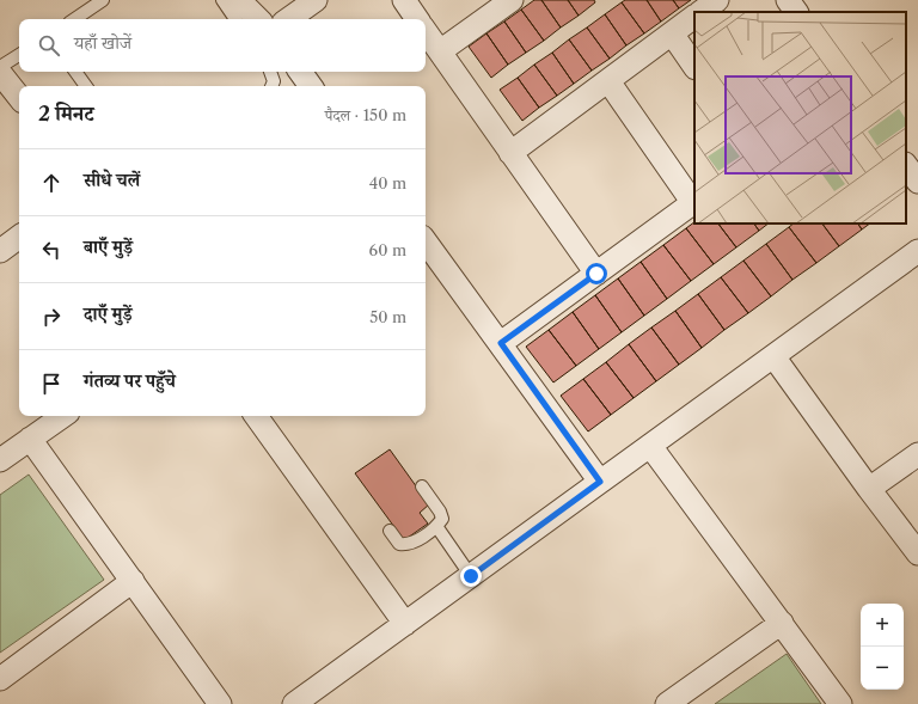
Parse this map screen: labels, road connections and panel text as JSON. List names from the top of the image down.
{
  "page": {
    "search": "यहाँ खोजें",
    "heading": ["2 मिनट", "पैदल · 150 m"],
    "list": [
      ["सीधे चलें", "40 m"],
      ["बाएँ मुड़ें", "60 m"],
      ["दाएँ मुड़ें", "50 m"],
      "गंतव्य पर पहुँचे"
    ],
    "map_buttons": ["+", "−"]
  }
}
